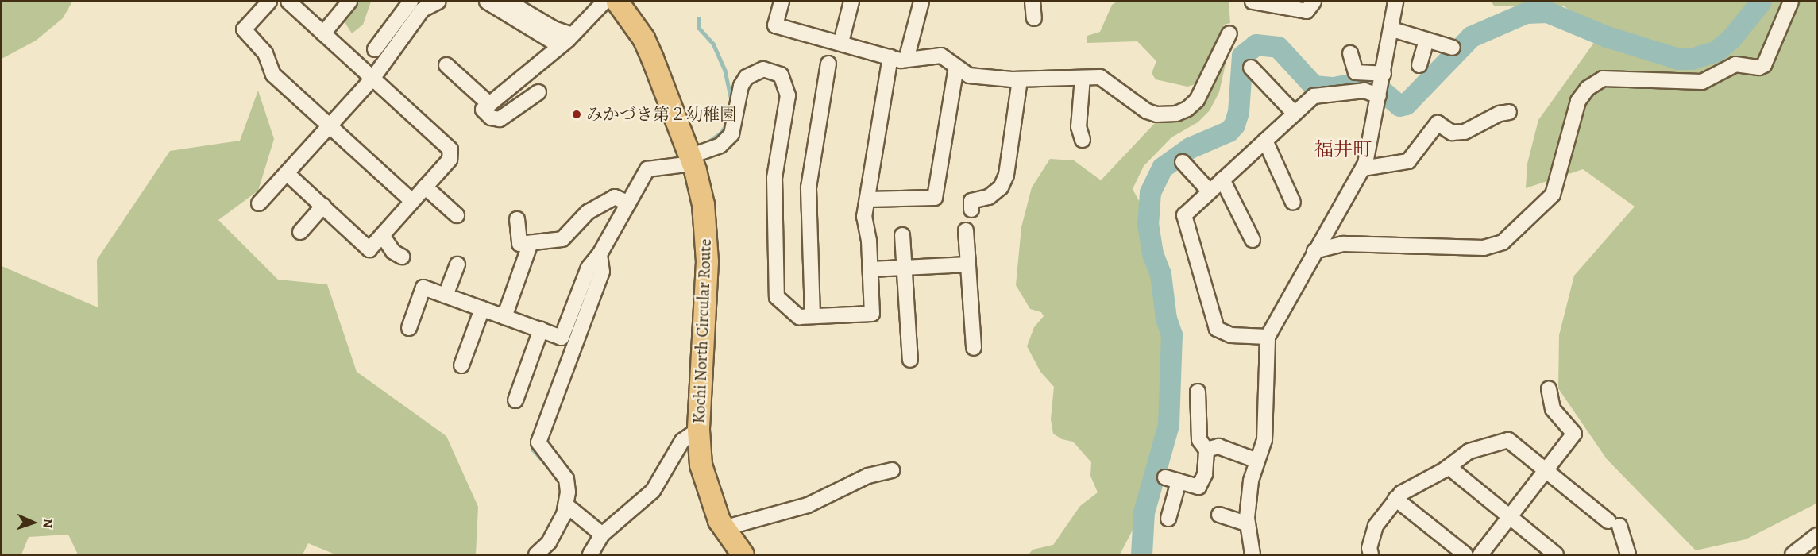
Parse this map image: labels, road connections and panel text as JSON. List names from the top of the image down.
{
  "streets": {
    "main road": ["Kochi North Circular Route"]
  },
  "districts": ["福井町"],
  "places": ["みかづき第２幼稚園"],
  "north": "right"
}
